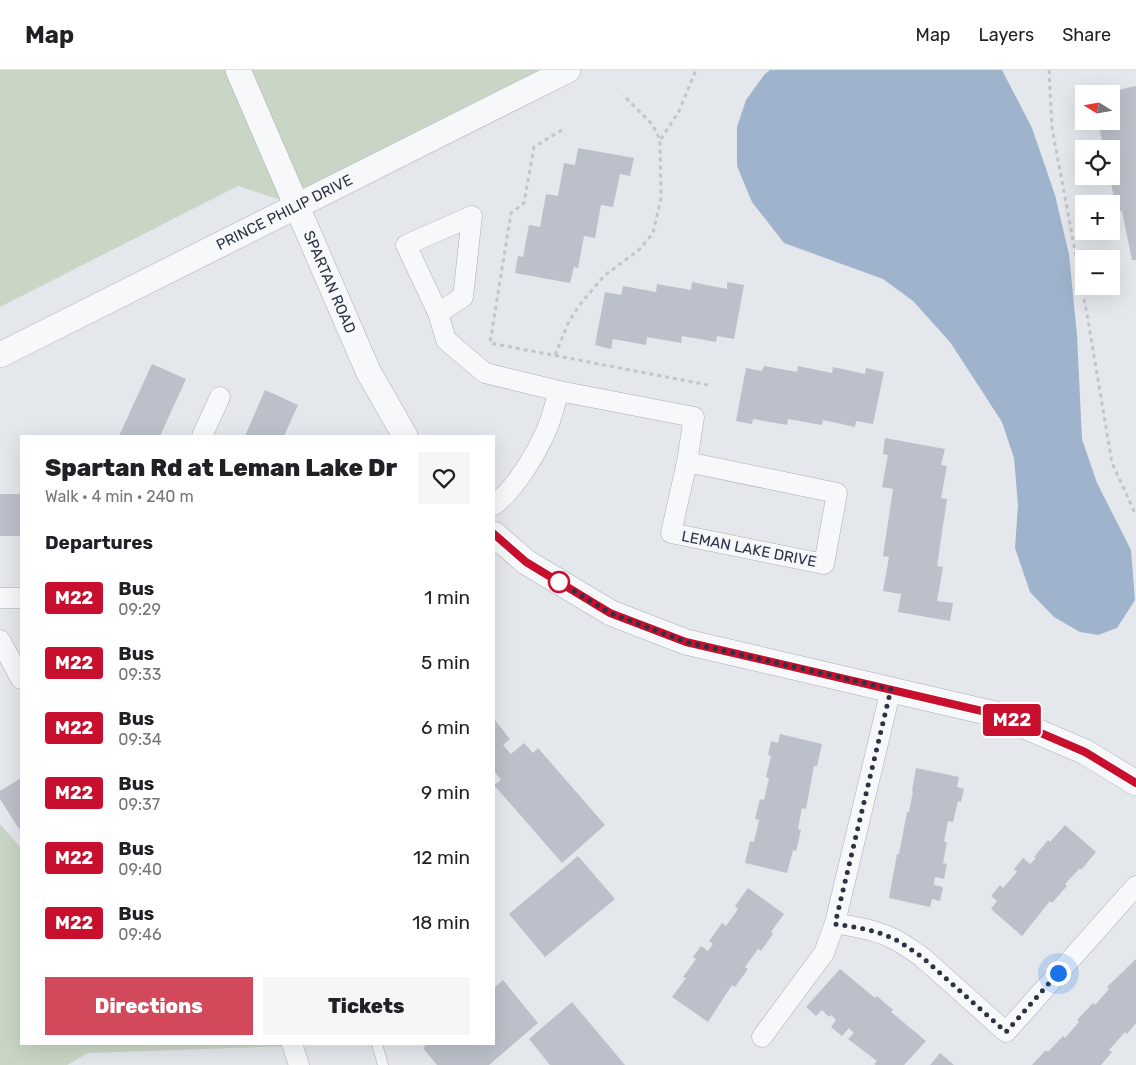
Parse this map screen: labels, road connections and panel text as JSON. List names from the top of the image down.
{
  "streets": {
    "street": ["PRINCE PHILIP DRIVE", "SPARTAN ROAD", "LEMAN LAKE DRIVE"]
  },
  "crossings": [
    ["PRINCE PHILIP DRIVE", "SPARTAN ROAD"]
  ],
  "lines": ["bus line M22"],
  "north": "left",
  "page": {
    "header": "Map",
    "nav": ["Map", "Layers", "Share"],
    "on_map": "M22",
    "map_buttons": ["+", "−"],
    "heading": [
      ["Spartan Rd at Leman Lake Dr", "Walk · 4 min · 240 m"],
      "Departures"
    ],
    "list": [
      {
        "mark": "M22",
        "name": "Bus",
        "note": "09:29",
        "value": "1 min"
      },
      {
        "mark": "M22",
        "name": "Bus",
        "note": "09:33",
        "value": "5 min"
      },
      {
        "mark": "M22",
        "name": "Bus",
        "note": "09:34",
        "value": "6 min"
      },
      {
        "mark": "M22",
        "name": "Bus",
        "note": "09:37",
        "value": "9 min"
      },
      {
        "mark": "M22",
        "name": "Bus",
        "note": "09:40",
        "value": "12 min"
      },
      {
        "mark": "M22",
        "name": "Bus",
        "note": "09:46",
        "value": "18 min"
      }
    ],
    "buttons": ["Directions", "Tickets"]
  }
}
